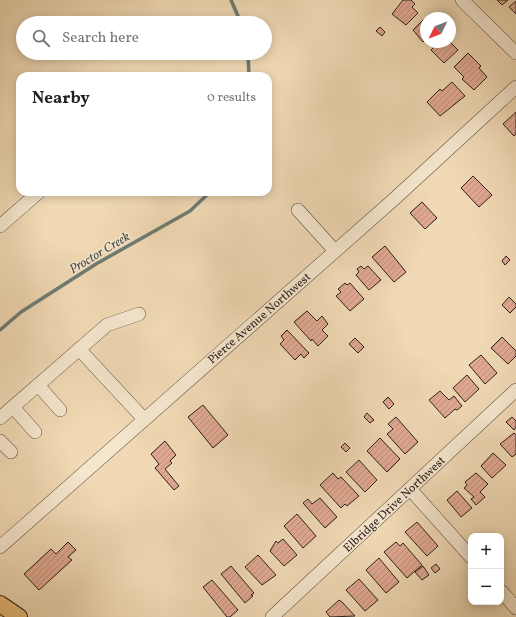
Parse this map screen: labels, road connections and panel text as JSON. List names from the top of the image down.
{
  "streets": {
    "street": ["Pierce Avenue Northwest", "Elbridge Drive Northwest"]
  },
  "water": ["Proctor Creek"],
  "north": "bottom left",
  "page": {
    "search": "Search here",
    "heading": ["Nearby", "0 results"],
    "map_buttons": ["+", "−"]
  }
}
